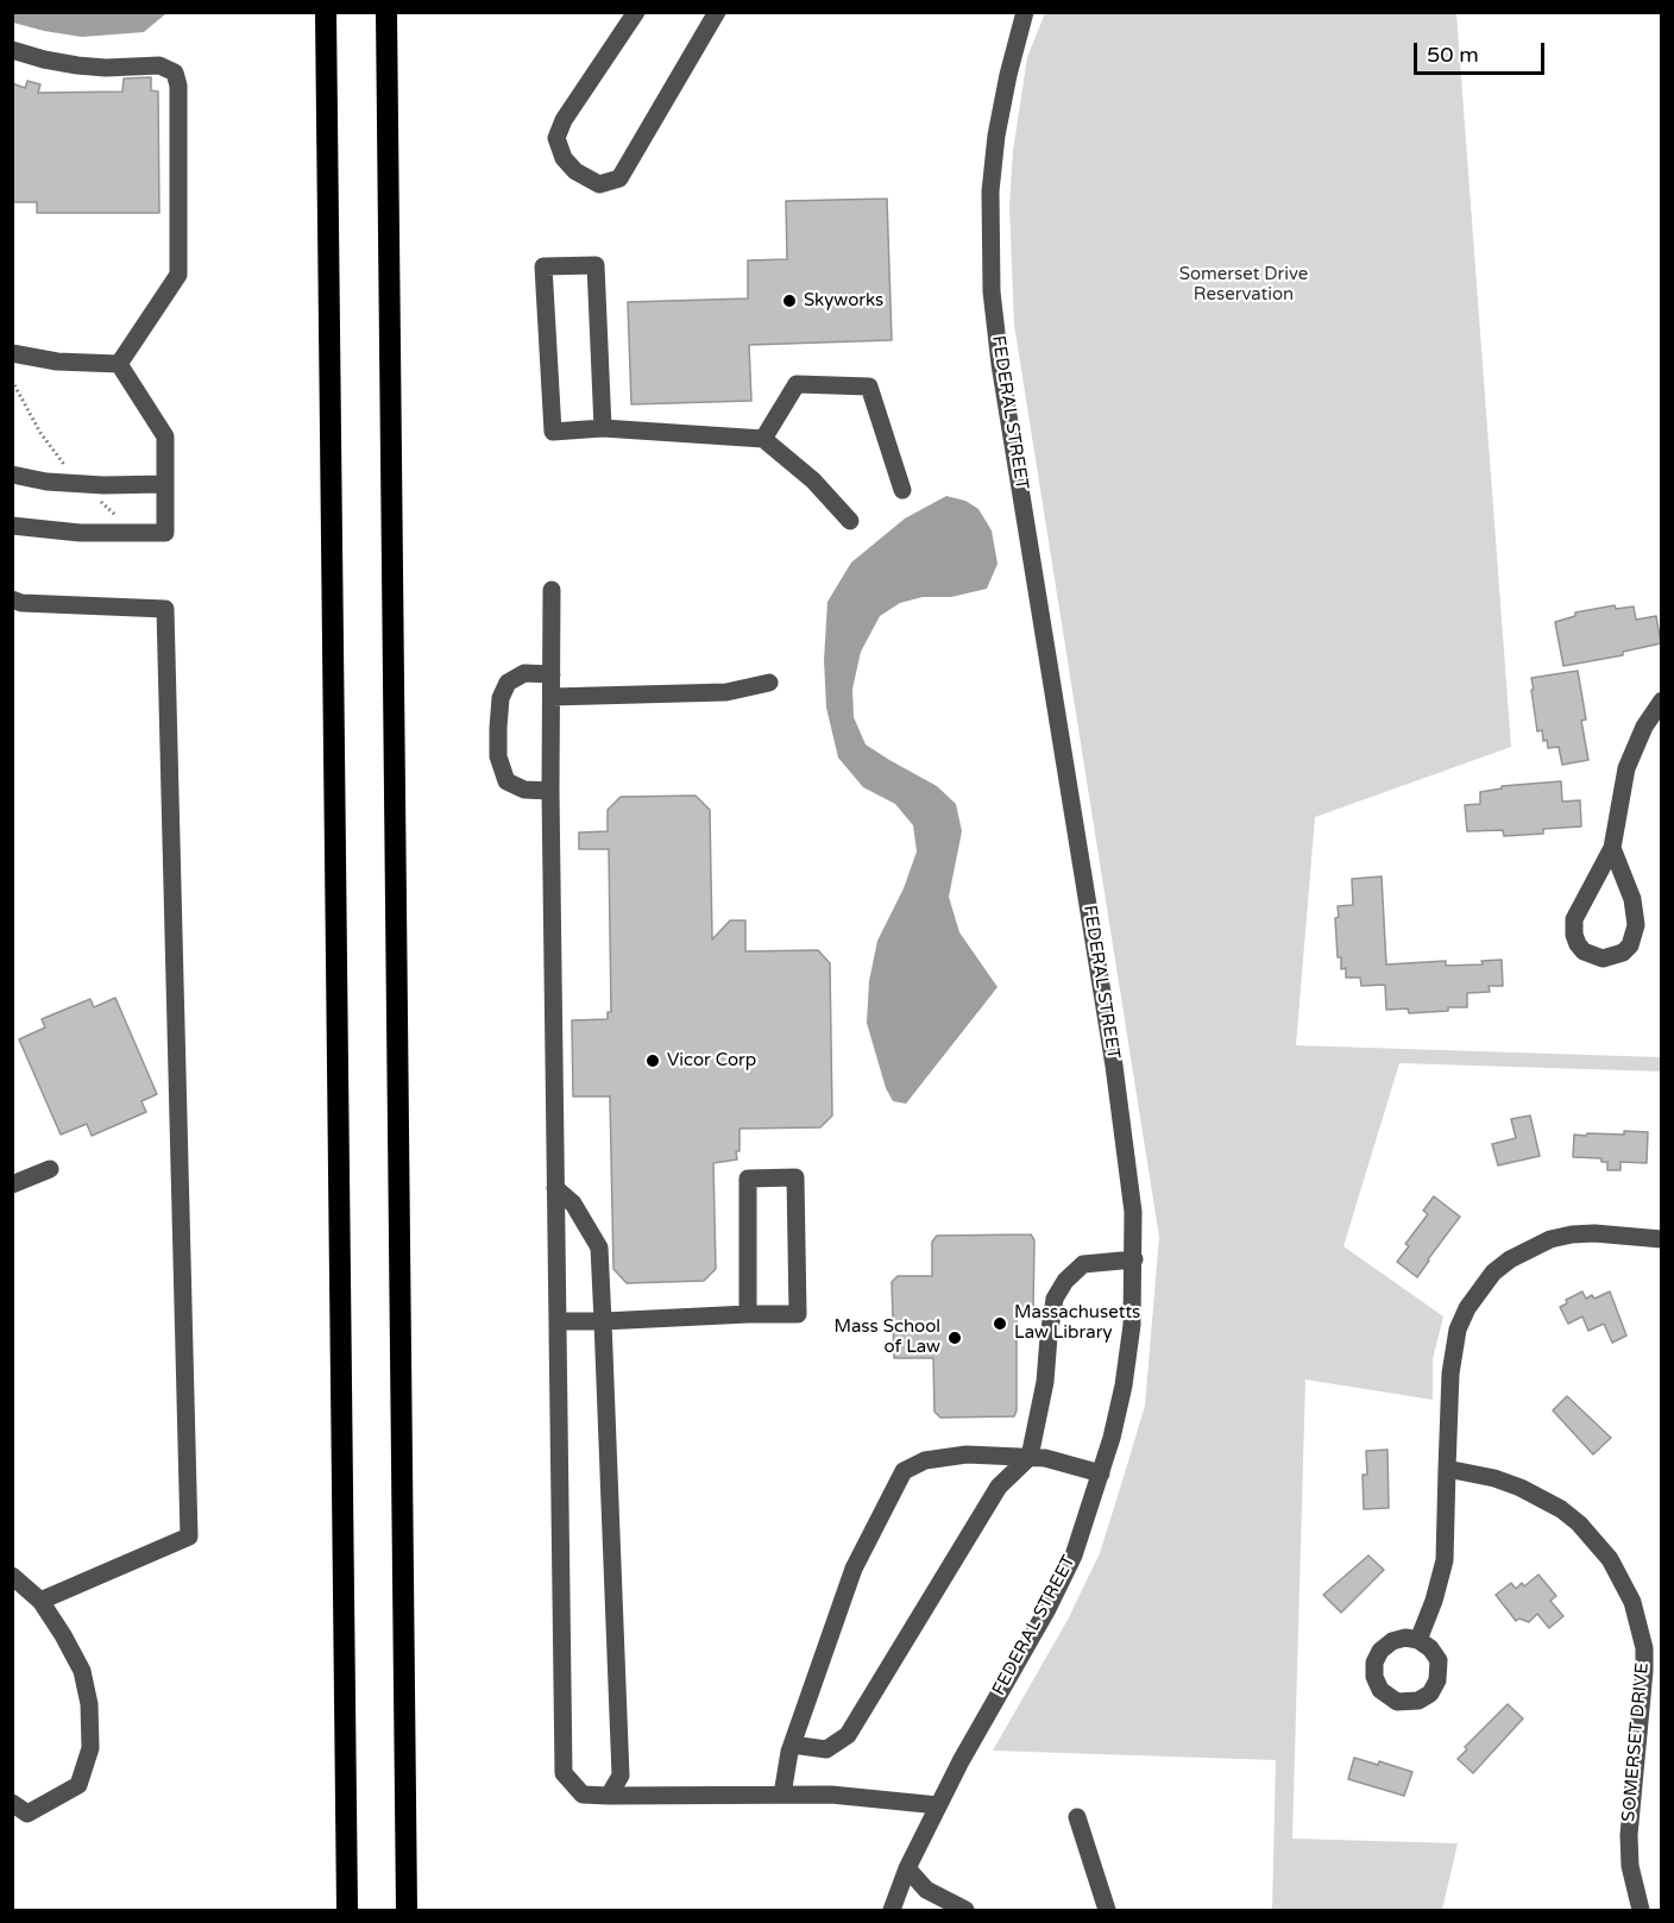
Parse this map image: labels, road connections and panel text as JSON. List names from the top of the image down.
{
  "streets": {
    "street": ["FEDERAL STREET", "SOMERSET DRIVE"]
  },
  "parks": ["Somerset Drive Reservation"],
  "places": [
    "Skyworks",
    "Vicor Corp",
    "Massachusetts Law Library",
    "Mass School of Law"
  ],
  "scale_bar": "50 m"
}
